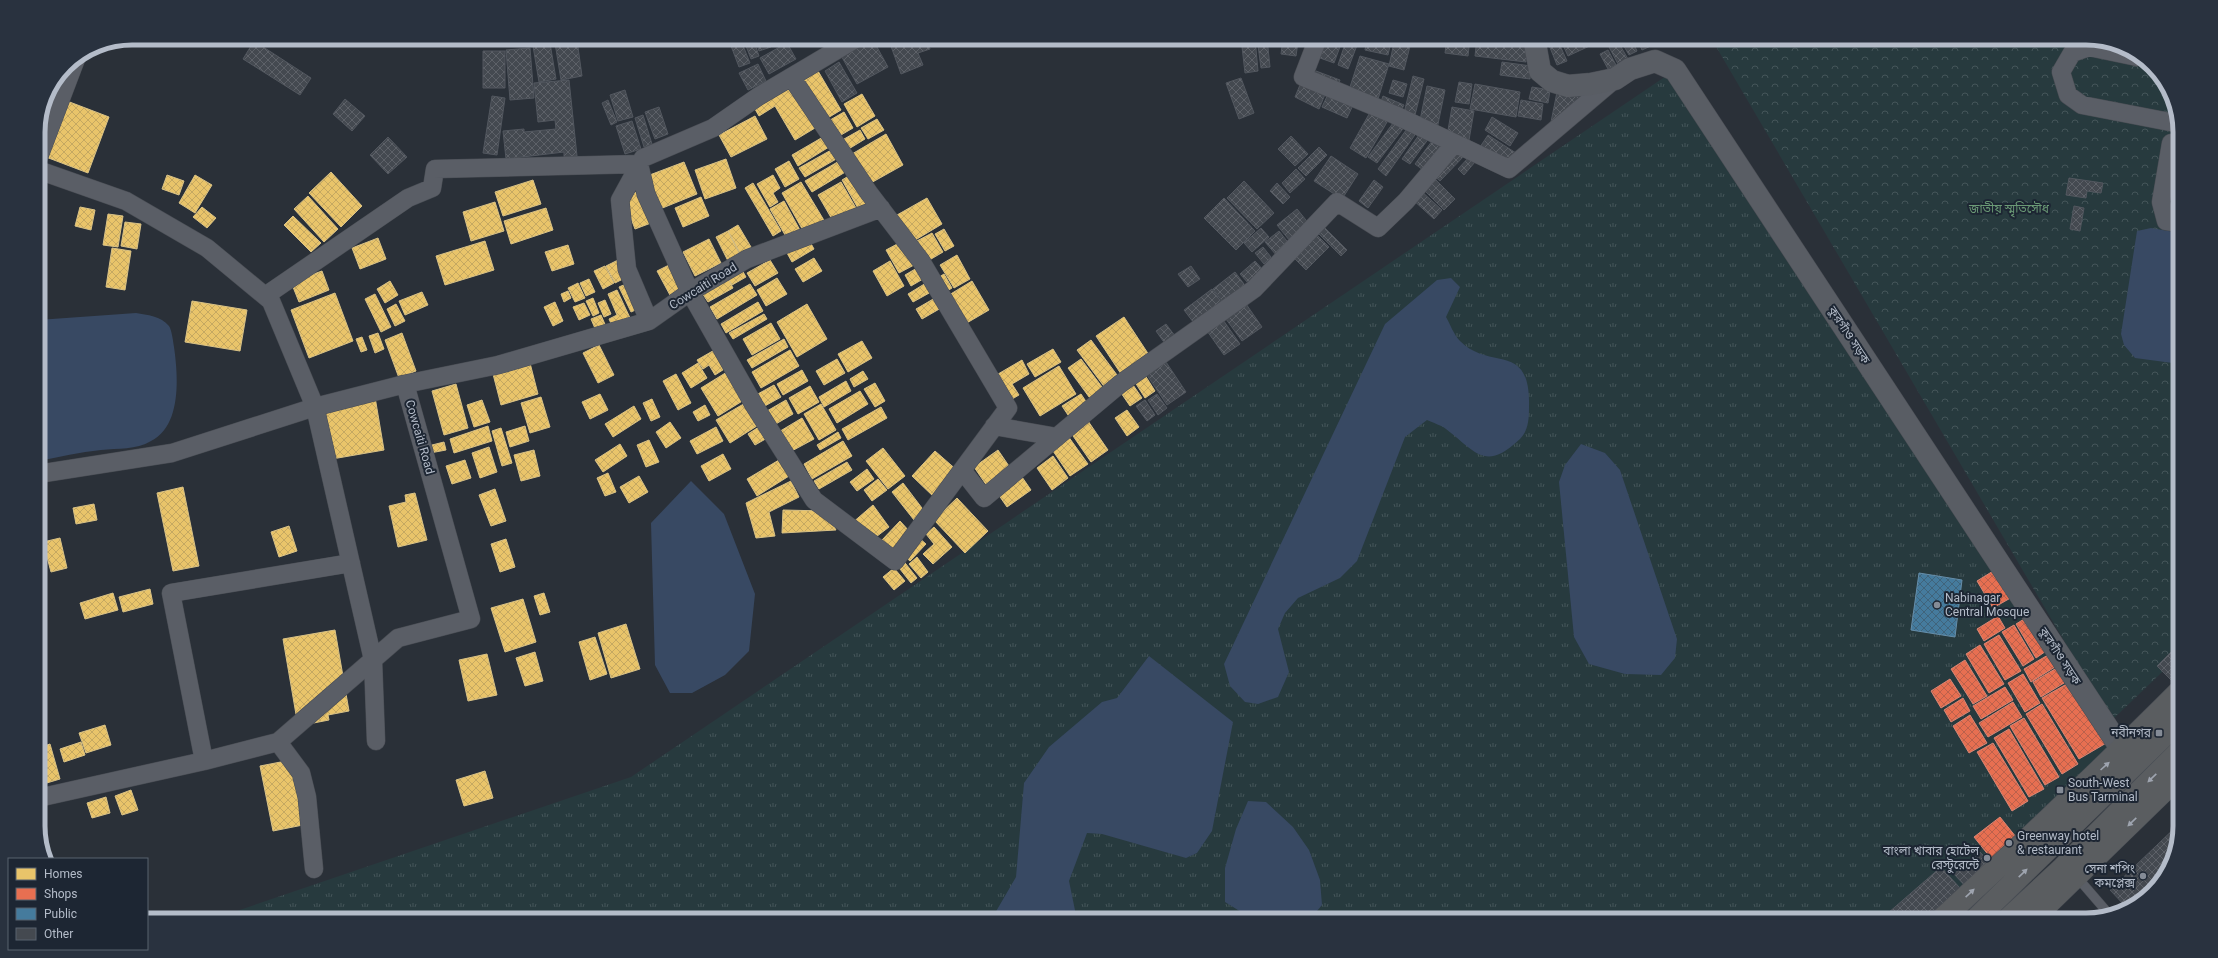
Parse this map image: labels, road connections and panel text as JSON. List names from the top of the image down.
{
  "streets": {
    "street": ["Cowcaiti Road", "কুরগাঁও সড়ক"]
  },
  "parks": ["জাতীয় স্মৃতিসৌধ"],
  "places": {
    "other": [
      "Nabinagar Central Mosque",
      "Greenway hotel & restaurant",
      "বাংলা খাবার হোটেল রেস্টুরেন্টে",
      "সেনা শপিং কমপ্লেক্স"
    ],
    "transit": ["নবীনগর", "South-West Bus Tarminal"]
  },
  "legend": [
    "Homes",
    "Shops",
    "Public",
    "Other"
  ]
}
